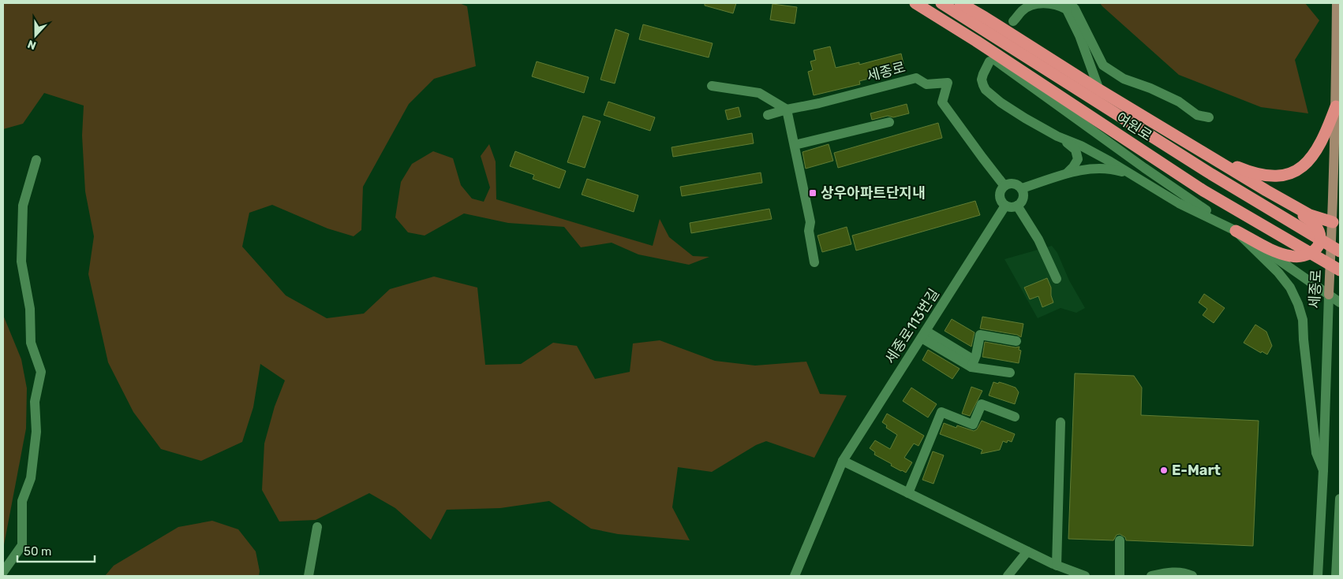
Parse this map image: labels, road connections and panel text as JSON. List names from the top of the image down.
{
  "streets": {
    "highway": ["여원로"],
    "main road": ["세종로"],
    "street": ["세종로113번길"]
  },
  "crossings": [
    ["세종로", "세종로113번길"]
  ],
  "places": {
    "transit": ["상우아파트단지내"],
    "other": ["E-Mart"]
  },
  "scale_bar": "50 m",
  "north": "bottom"
}
